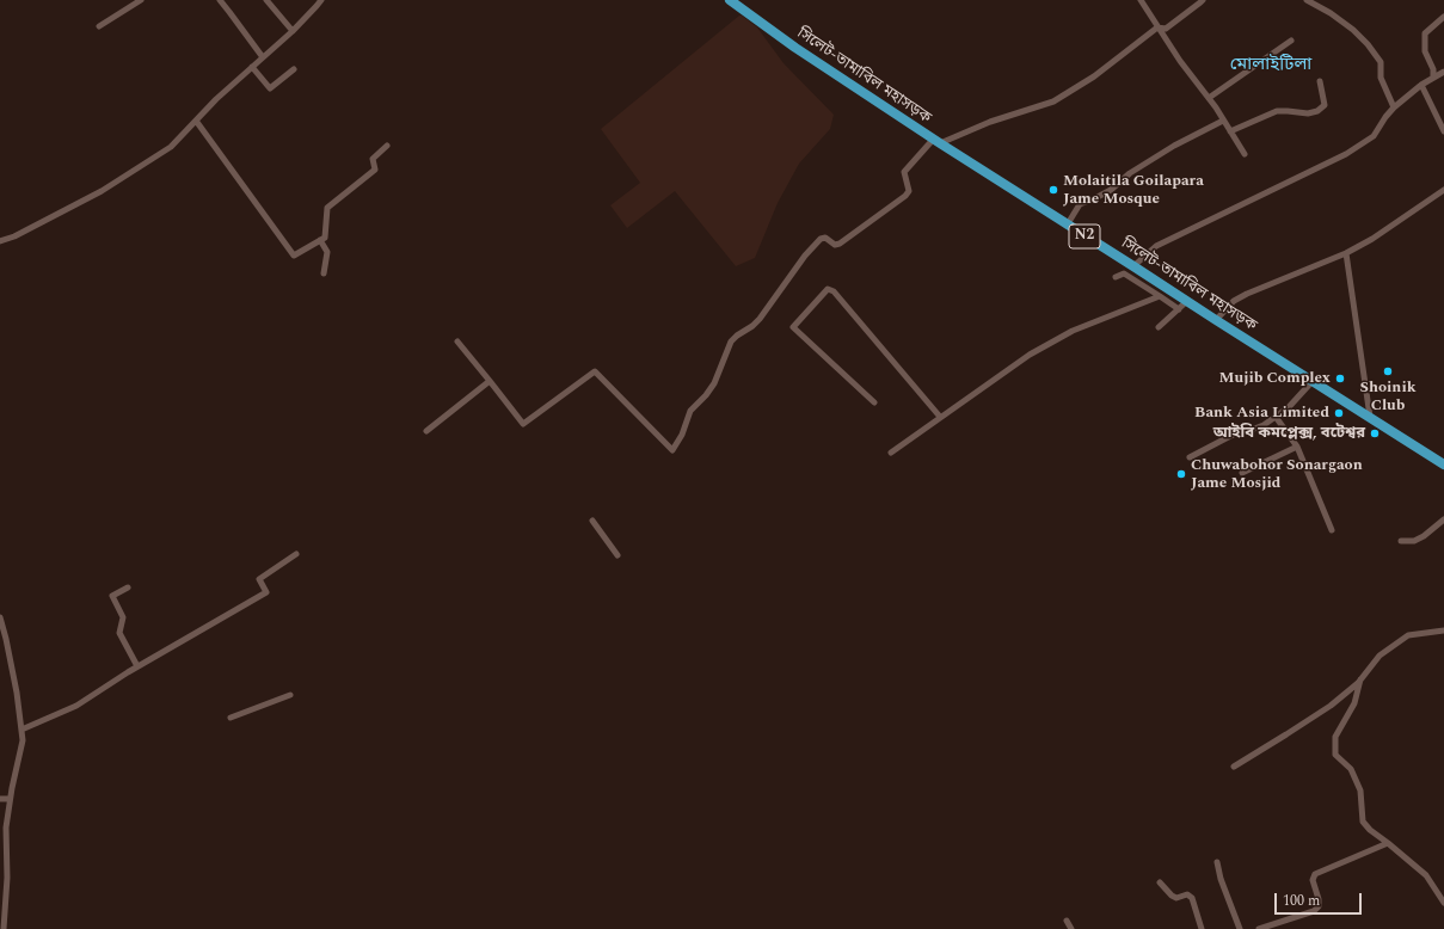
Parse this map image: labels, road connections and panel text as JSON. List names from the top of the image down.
{
  "streets": {
    "highway": ["সিলেট-তামাবিল মহাসড়ক", "N2"]
  },
  "districts": ["মোলাইটিলা"],
  "places": [
    "Molaitila Goilapara Jame Mosque",
    "Shoinik Club",
    "Mujib Complex",
    "Bank Asia Limited",
    "আইবি কমপ্লেক্স, বটেশ্বর",
    "Chuwabohor Sonargaon Jame Mosjid"
  ],
  "scale_bar": "100 m"
}
